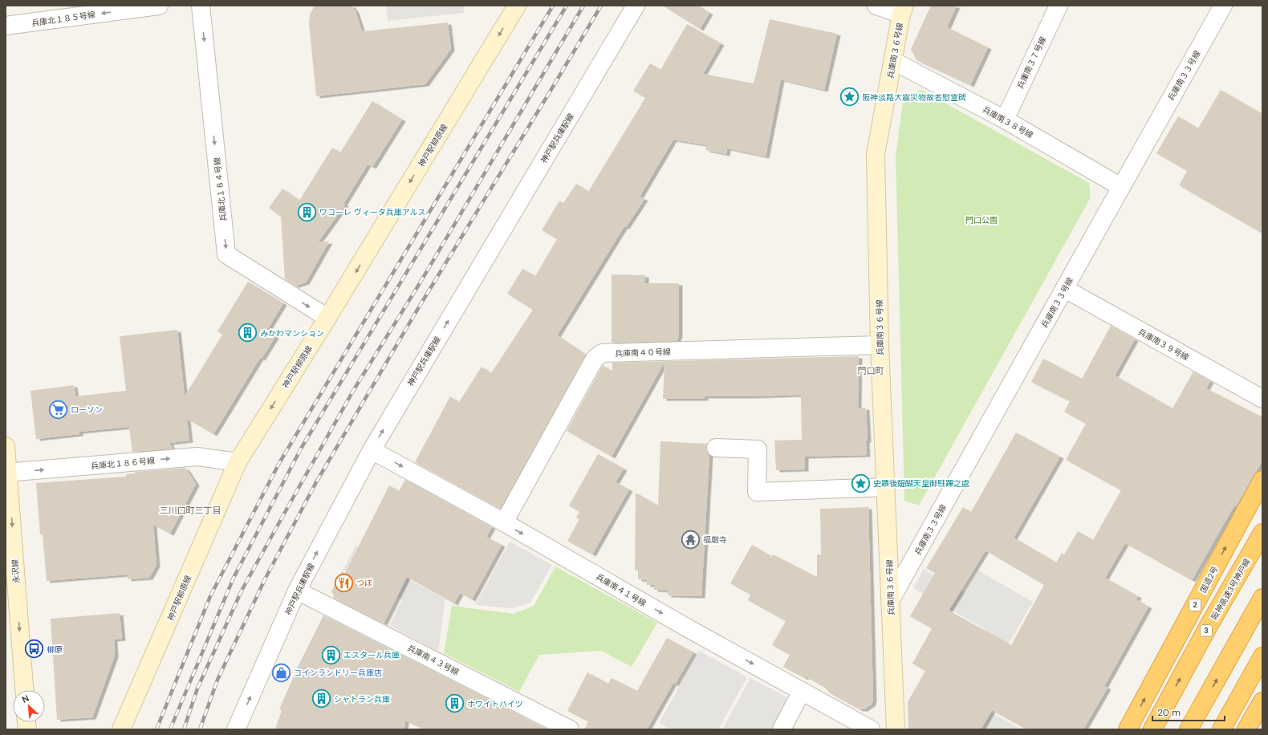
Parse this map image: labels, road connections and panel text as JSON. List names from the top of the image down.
{
  "streets": {
    "highway": [
      "国道2号",
      "阪神高速3号神戸線",
      "2",
      "3"
    ],
    "street": [
      "兵庫北１８５号線",
      "兵庫南３６号線",
      "兵庫南３７号線",
      "兵庫南３３号線",
      "兵庫南３８号線",
      "神戸駅兵庫駅線",
      "神戸駅柳原線",
      "兵庫北１８４号線",
      "兵庫南３９号線",
      "兵庫南４０号線",
      "兵庫北１８６号線",
      "永沢線",
      "兵庫南４１号線",
      "兵庫南４３号線"
    ]
  },
  "crossings": [
    ["兵庫南３６号線", "兵庫南３３号線"],
    ["兵庫南３６号線", "兵庫南３８号線"],
    ["兵庫南３６号線", "兵庫南４０号線"],
    ["兵庫南３７号線", "兵庫南３８号線"],
    ["兵庫南３３号線", "兵庫南３８号線"],
    ["兵庫南３３号線", "兵庫南３９号線"],
    ["神戸駅兵庫駅線", "兵庫南４１号線"],
    ["神戸駅兵庫駅線", "兵庫南４３号線"],
    ["神戸駅柳原線", "兵庫北１８４号線"],
    ["神戸駅柳原線", "兵庫北１８６号線"],
    ["兵庫南４０号線", "兵庫南４１号線"],
    ["兵庫北１８６号線", "永沢線"]
  ],
  "one_way": [
    "兵庫北１８５号線",
    "神戸駅兵庫駅線",
    "神戸駅柳原線",
    "兵庫北１８４号線",
    "兵庫北１８６号線",
    "永沢線",
    "兵庫南４１号線"
  ],
  "districts": ["門口町", "三川口町三丁目"],
  "parks": ["門口公園"],
  "places": {
    "place": ["阪神淡路大震災物故者慰霊碑", "史蹟後醍醐天皇御駐蹕之處"],
    "building": [
      "ワコーレ ヴィータ兵庫アルス",
      "みかわマンション",
      "エスタール兵庫",
      "シャトラン兵庫",
      "ホワイトハイツ"
    ],
    "supermarket": ["ローソン"],
    "temple": ["福厳寺"],
    "restaurant": ["つぼ"],
    "bus stop": ["柳原"],
    "shop": ["コインランドリー兵庫店"]
  },
  "scale_bar": "20 m",
  "north": "top left"
}
